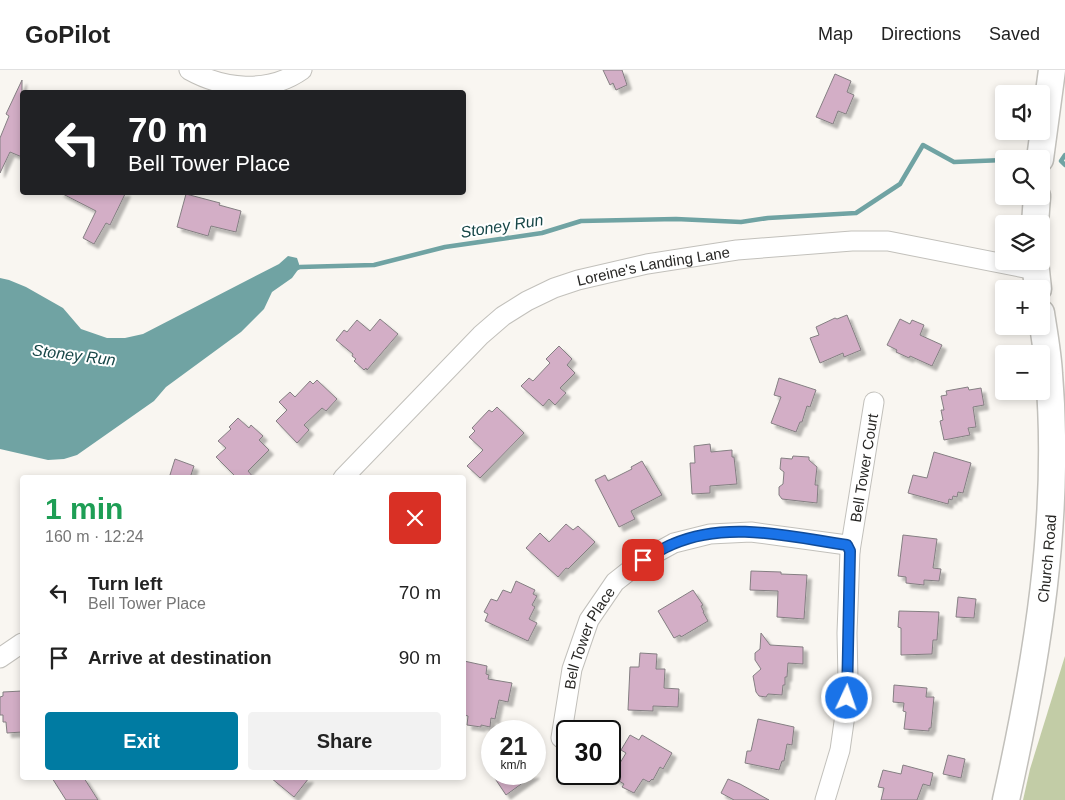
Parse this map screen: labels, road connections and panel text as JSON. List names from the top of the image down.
{
  "streets": {
    "main road": ["Church Road"],
    "street": ["Loreine's Landing Lane", "Bell Tower Court", "Bell Tower Place"]
  },
  "crossings": [
    ["Bell Tower Court", "Bell Tower Place"]
  ],
  "water": ["Stoney Run"],
  "page": {
    "header": "GoPilot",
    "nav": ["Map", "Directions", "Saved"],
    "map_buttons": ["+", "−"],
    "turn": ["70 m", "Bell Tower Place"],
    "heading": ["1 min", "160 m · 12:24"],
    "list": [
      {
        "name": "Turn left",
        "note": "Bell Tower Place",
        "value": "70 m"
      },
      {
        "name": "Arrive at destination",
        "value": "90 m"
      }
    ],
    "buttons": ["Exit", "Share"],
    "speed": "21 km/h",
    "limit": "30"
  }
}
